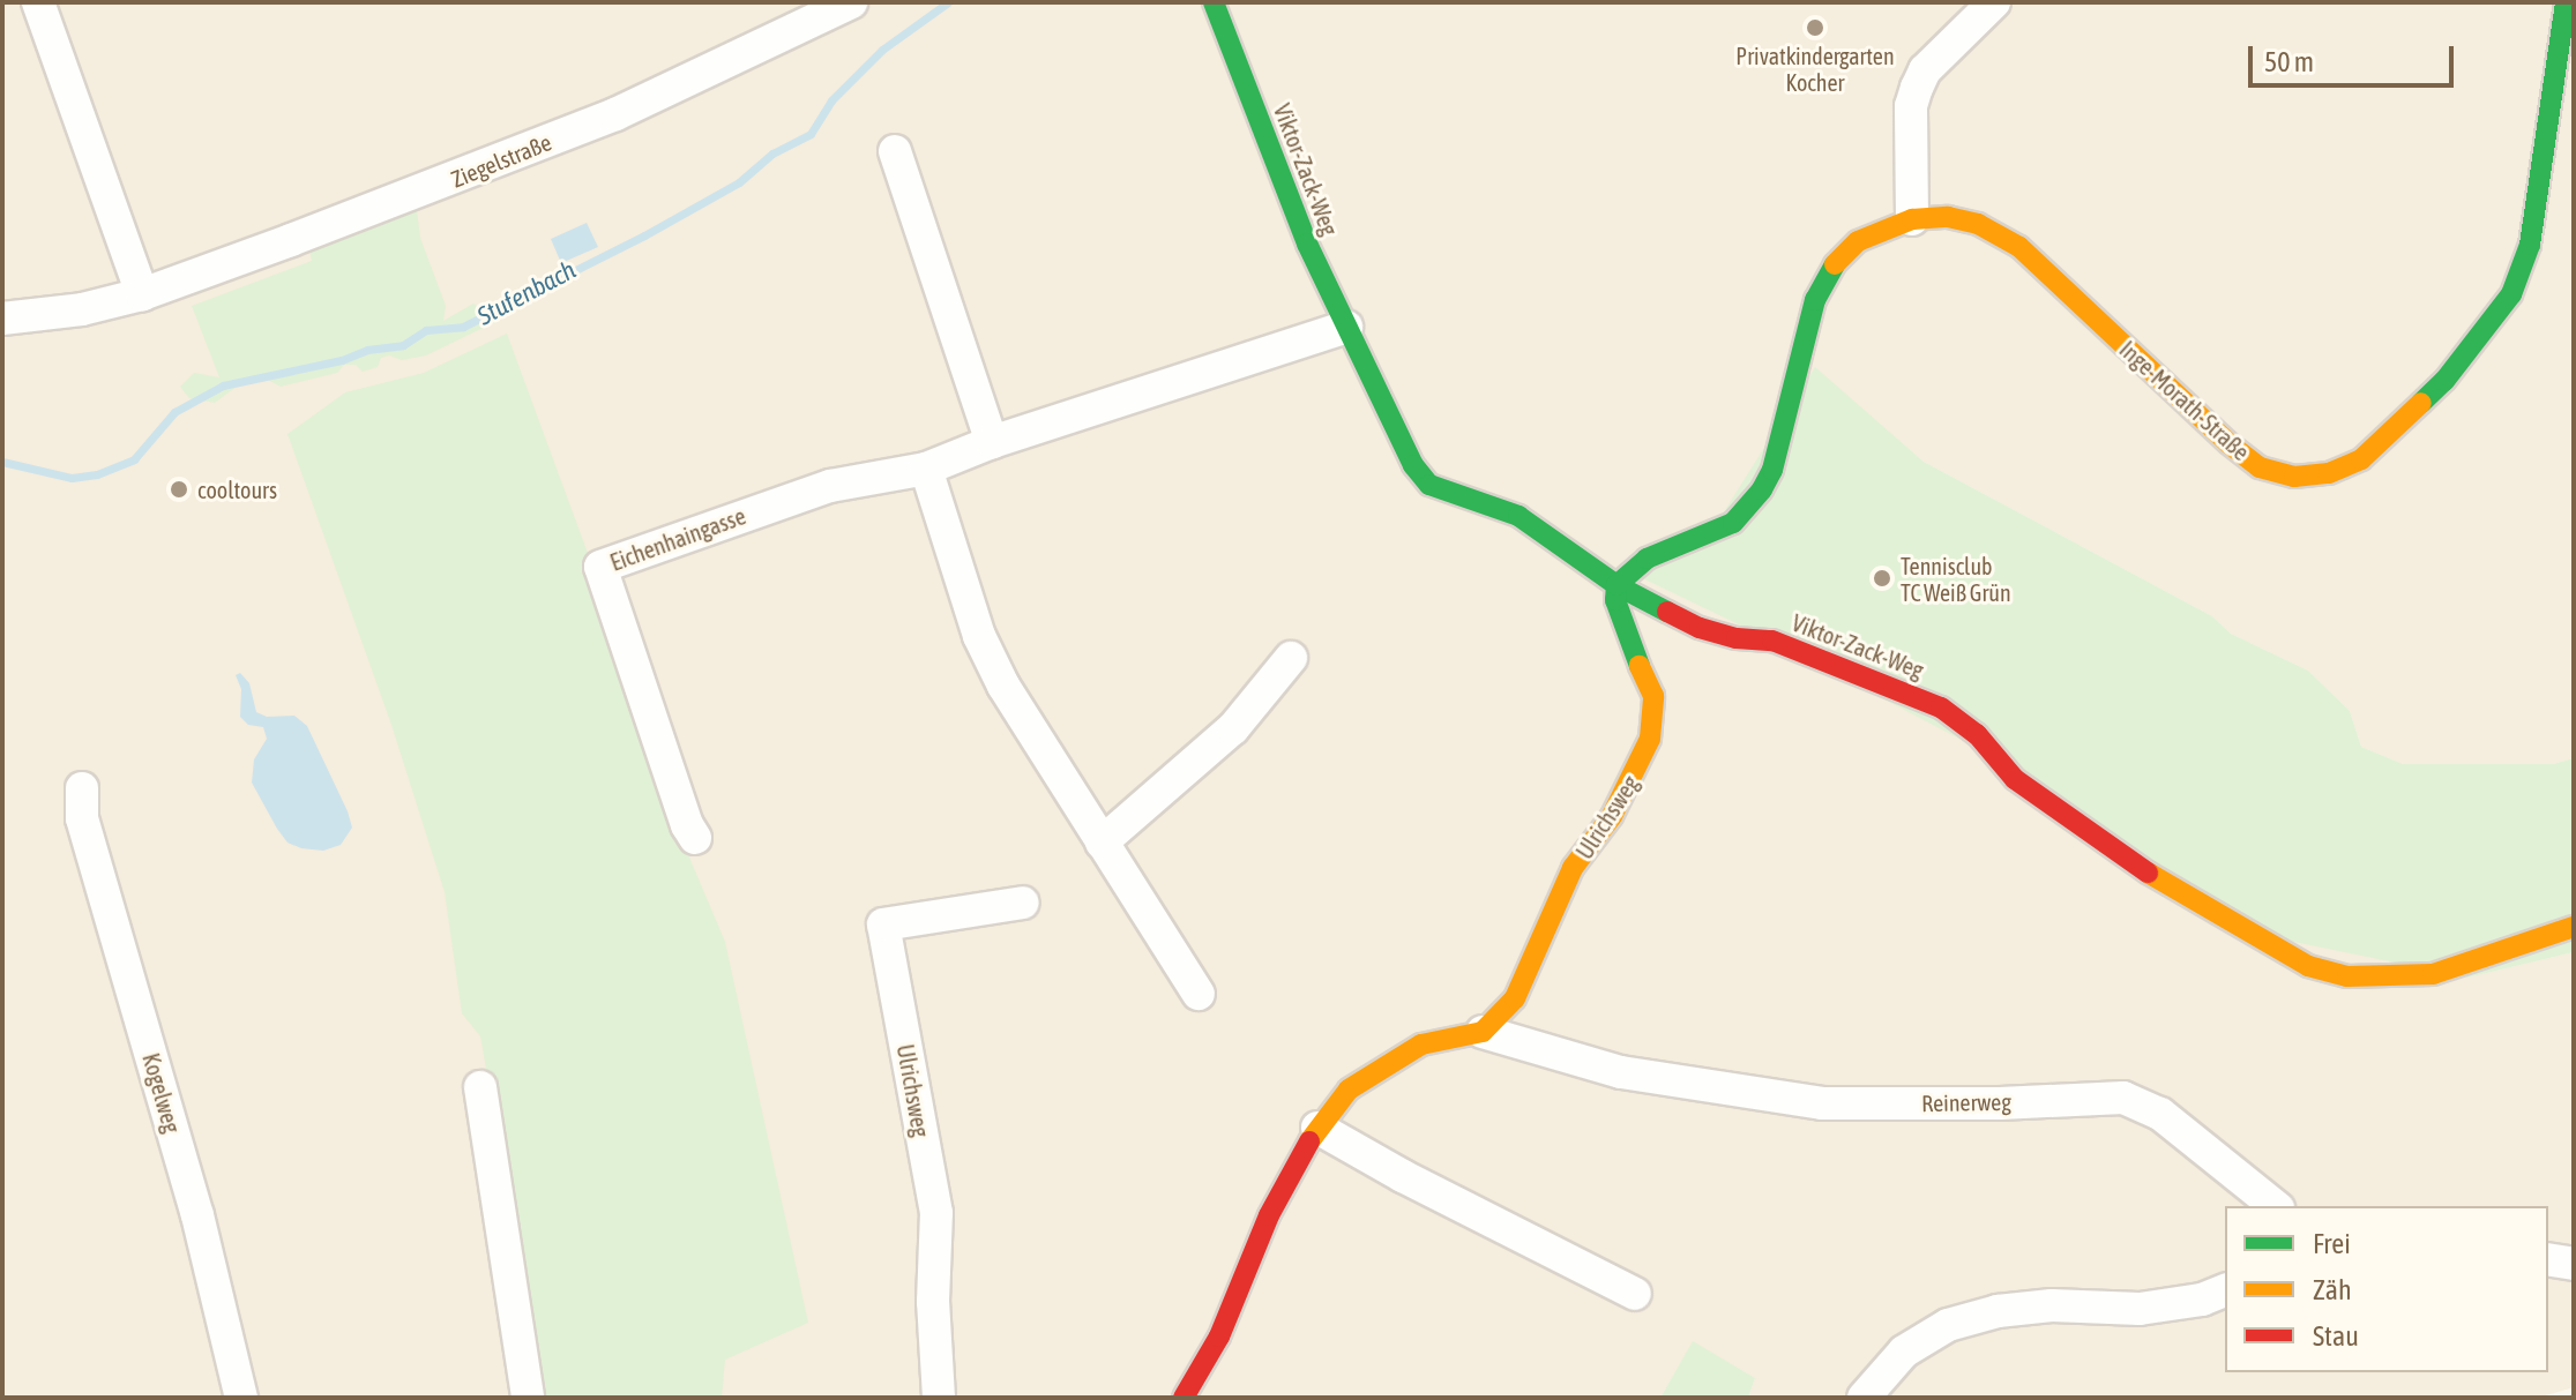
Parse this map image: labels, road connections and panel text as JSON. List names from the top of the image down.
{
  "streets": {
    "street": [
      "Ziegelstraße",
      "Viktor-Zack-Weg",
      "Inge-Morath-Straße",
      "Eichenhaingasse",
      "Ulrichsweg",
      "Kogelweg",
      "Reinerweg"
    ]
  },
  "crossings": [
    ["Viktor-Zack-Weg", "Inge-Morath-Straße"],
    ["Viktor-Zack-Weg", "Eichenhaingasse"],
    ["Viktor-Zack-Weg", "Ulrichsweg"],
    ["Inge-Morath-Straße", "Ulrichsweg"],
    ["Ulrichsweg", "Reinerweg"]
  ],
  "water": ["Stufenbach"],
  "places": ["Privatkindergarten Kocher", "cooltours", "Tennisclub TC Weiß Grün"],
  "legend": ["Frei", "Zäh", "Stau"],
  "scale_bar": "50 m"
}
